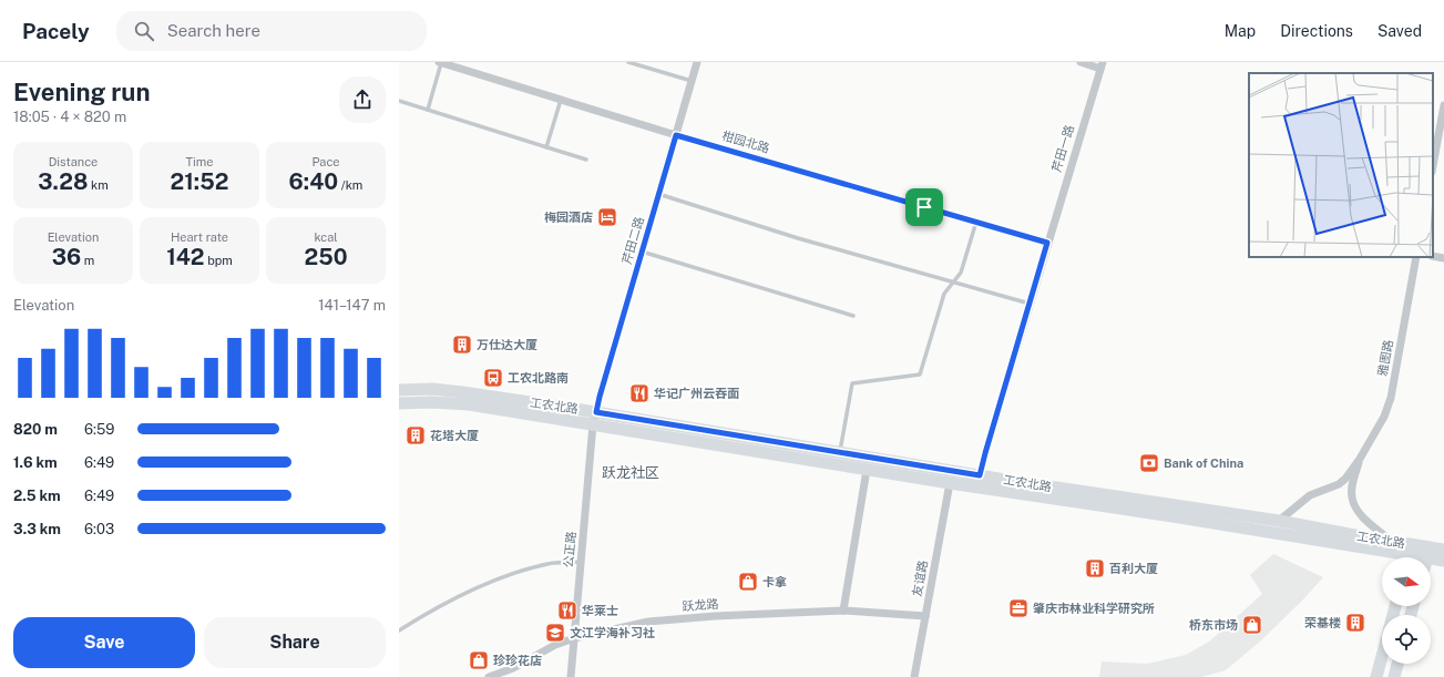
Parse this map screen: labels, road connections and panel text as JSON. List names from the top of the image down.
{
  "streets": {
    "street": [
      "柑园北路",
      "芹田一路",
      "芹田二路",
      "雅图路",
      "工农北路",
      "公正路",
      "友谊路",
      "跃龙路"
    ]
  },
  "crossings": [
    ["柑园北路", "芹田一路"],
    ["柑园北路", "芹田二路"],
    ["芹田一路", "工农北路"],
    ["芹田二路", "工农北路"],
    ["芹田二路", "公正路"],
    ["工农北路", "公正路"],
    ["工农北路", "友谊路"],
    ["公正路", "跃龙路"],
    ["友谊路", "跃龙路"]
  ],
  "districts": ["跃龙社区"],
  "places": {
    "hotel": ["梅园酒店"],
    "building": [
      "万仕达大厦",
      "花塔大厦",
      "百利大厦",
      "荣基楼"
    ],
    "bus stop": ["工农北路南"],
    "restaurant": ["华记广州云吞面", "华莱士"],
    "bank": ["Bank of China"],
    "shop": ["卡拿", "桥东市场", "珍珍花店"],
    "office": ["肇庆市林业科学研究所"],
    "school or university": ["文江学海补习社"]
  },
  "north": "right",
  "page": {
    "header": "Pacely",
    "search": "Search here",
    "nav": ["Map", "Directions", "Saved"],
    "heading": ["Evening run", "18:05 · 4 × 820 m"],
    "stats": [
      ["Distance", "3.28 km"],
      ["Time", "21:52"],
      ["Pace", "6:40 /km"],
      ["Elevation", "36 m"],
      ["Heart rate", "142 bpm"],
      ["kcal", "250"]
    ],
    "chart": ["Elevation", "141–147 m"],
    "list": [
      {
        "name": "820 m",
        "note": "6:59"
      },
      {
        "name": "1.6 km",
        "note": "6:49"
      },
      {
        "name": "2.5 km",
        "note": "6:49"
      },
      {
        "name": "3.3 km",
        "note": "6:03"
      }
    ],
    "buttons": ["Save", "Share"]
  }
}
